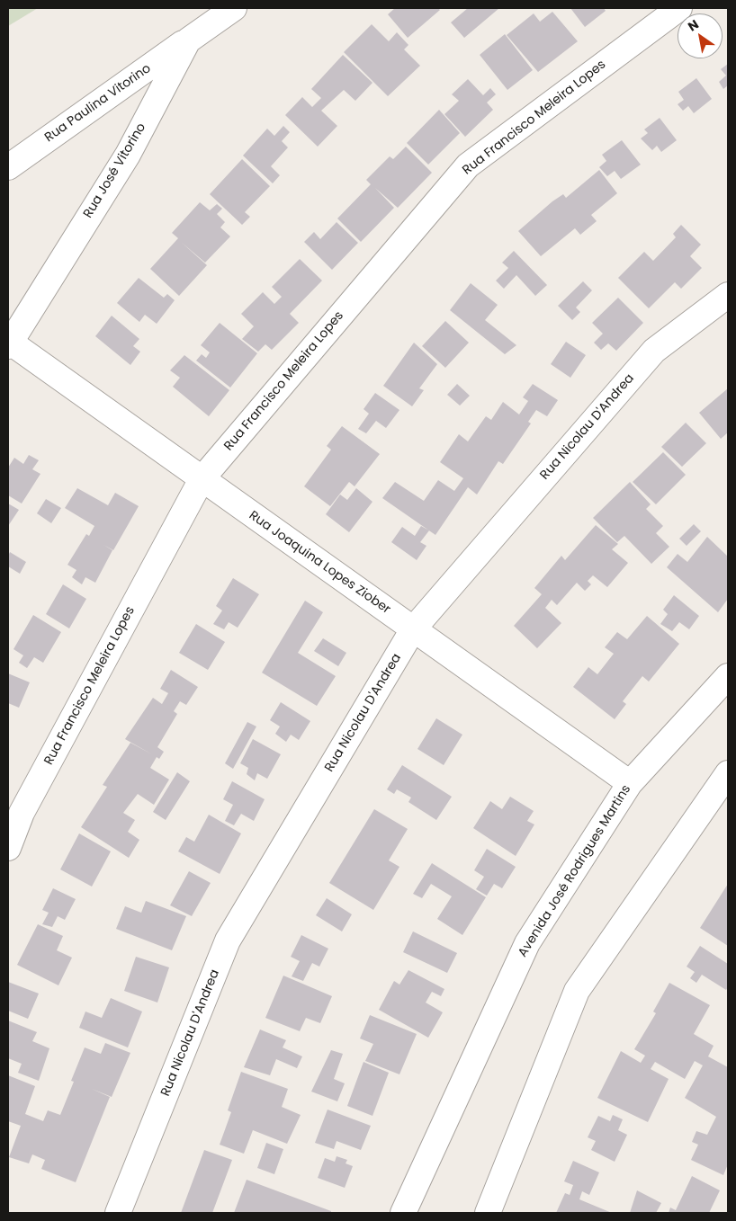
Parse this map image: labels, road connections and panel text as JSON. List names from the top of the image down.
{
  "streets": {
    "street": [
      "Rua Paulina Vitorino",
      "Rua Francisco Meleira Lopes",
      "Rua José Vitorino",
      "Rua Nicolau D'Andrea",
      "Rua Joaquina Lopes Ziober",
      "Avenida José Rodrigues Martins"
    ]
  },
  "crossings": [
    ["Rua Paulina Vitorino", "Rua José Vitorino"],
    ["Rua Francisco Meleira Lopes", "Rua Joaquina Lopes Ziober"],
    ["Rua José Vitorino", "Rua Joaquina Lopes Ziober"],
    ["Rua Nicolau D'Andrea", "Rua Joaquina Lopes Ziober"],
    ["Rua Joaquina Lopes Ziober", "Avenida José Rodrigues Martins"]
  ],
  "north": "top left"
}
